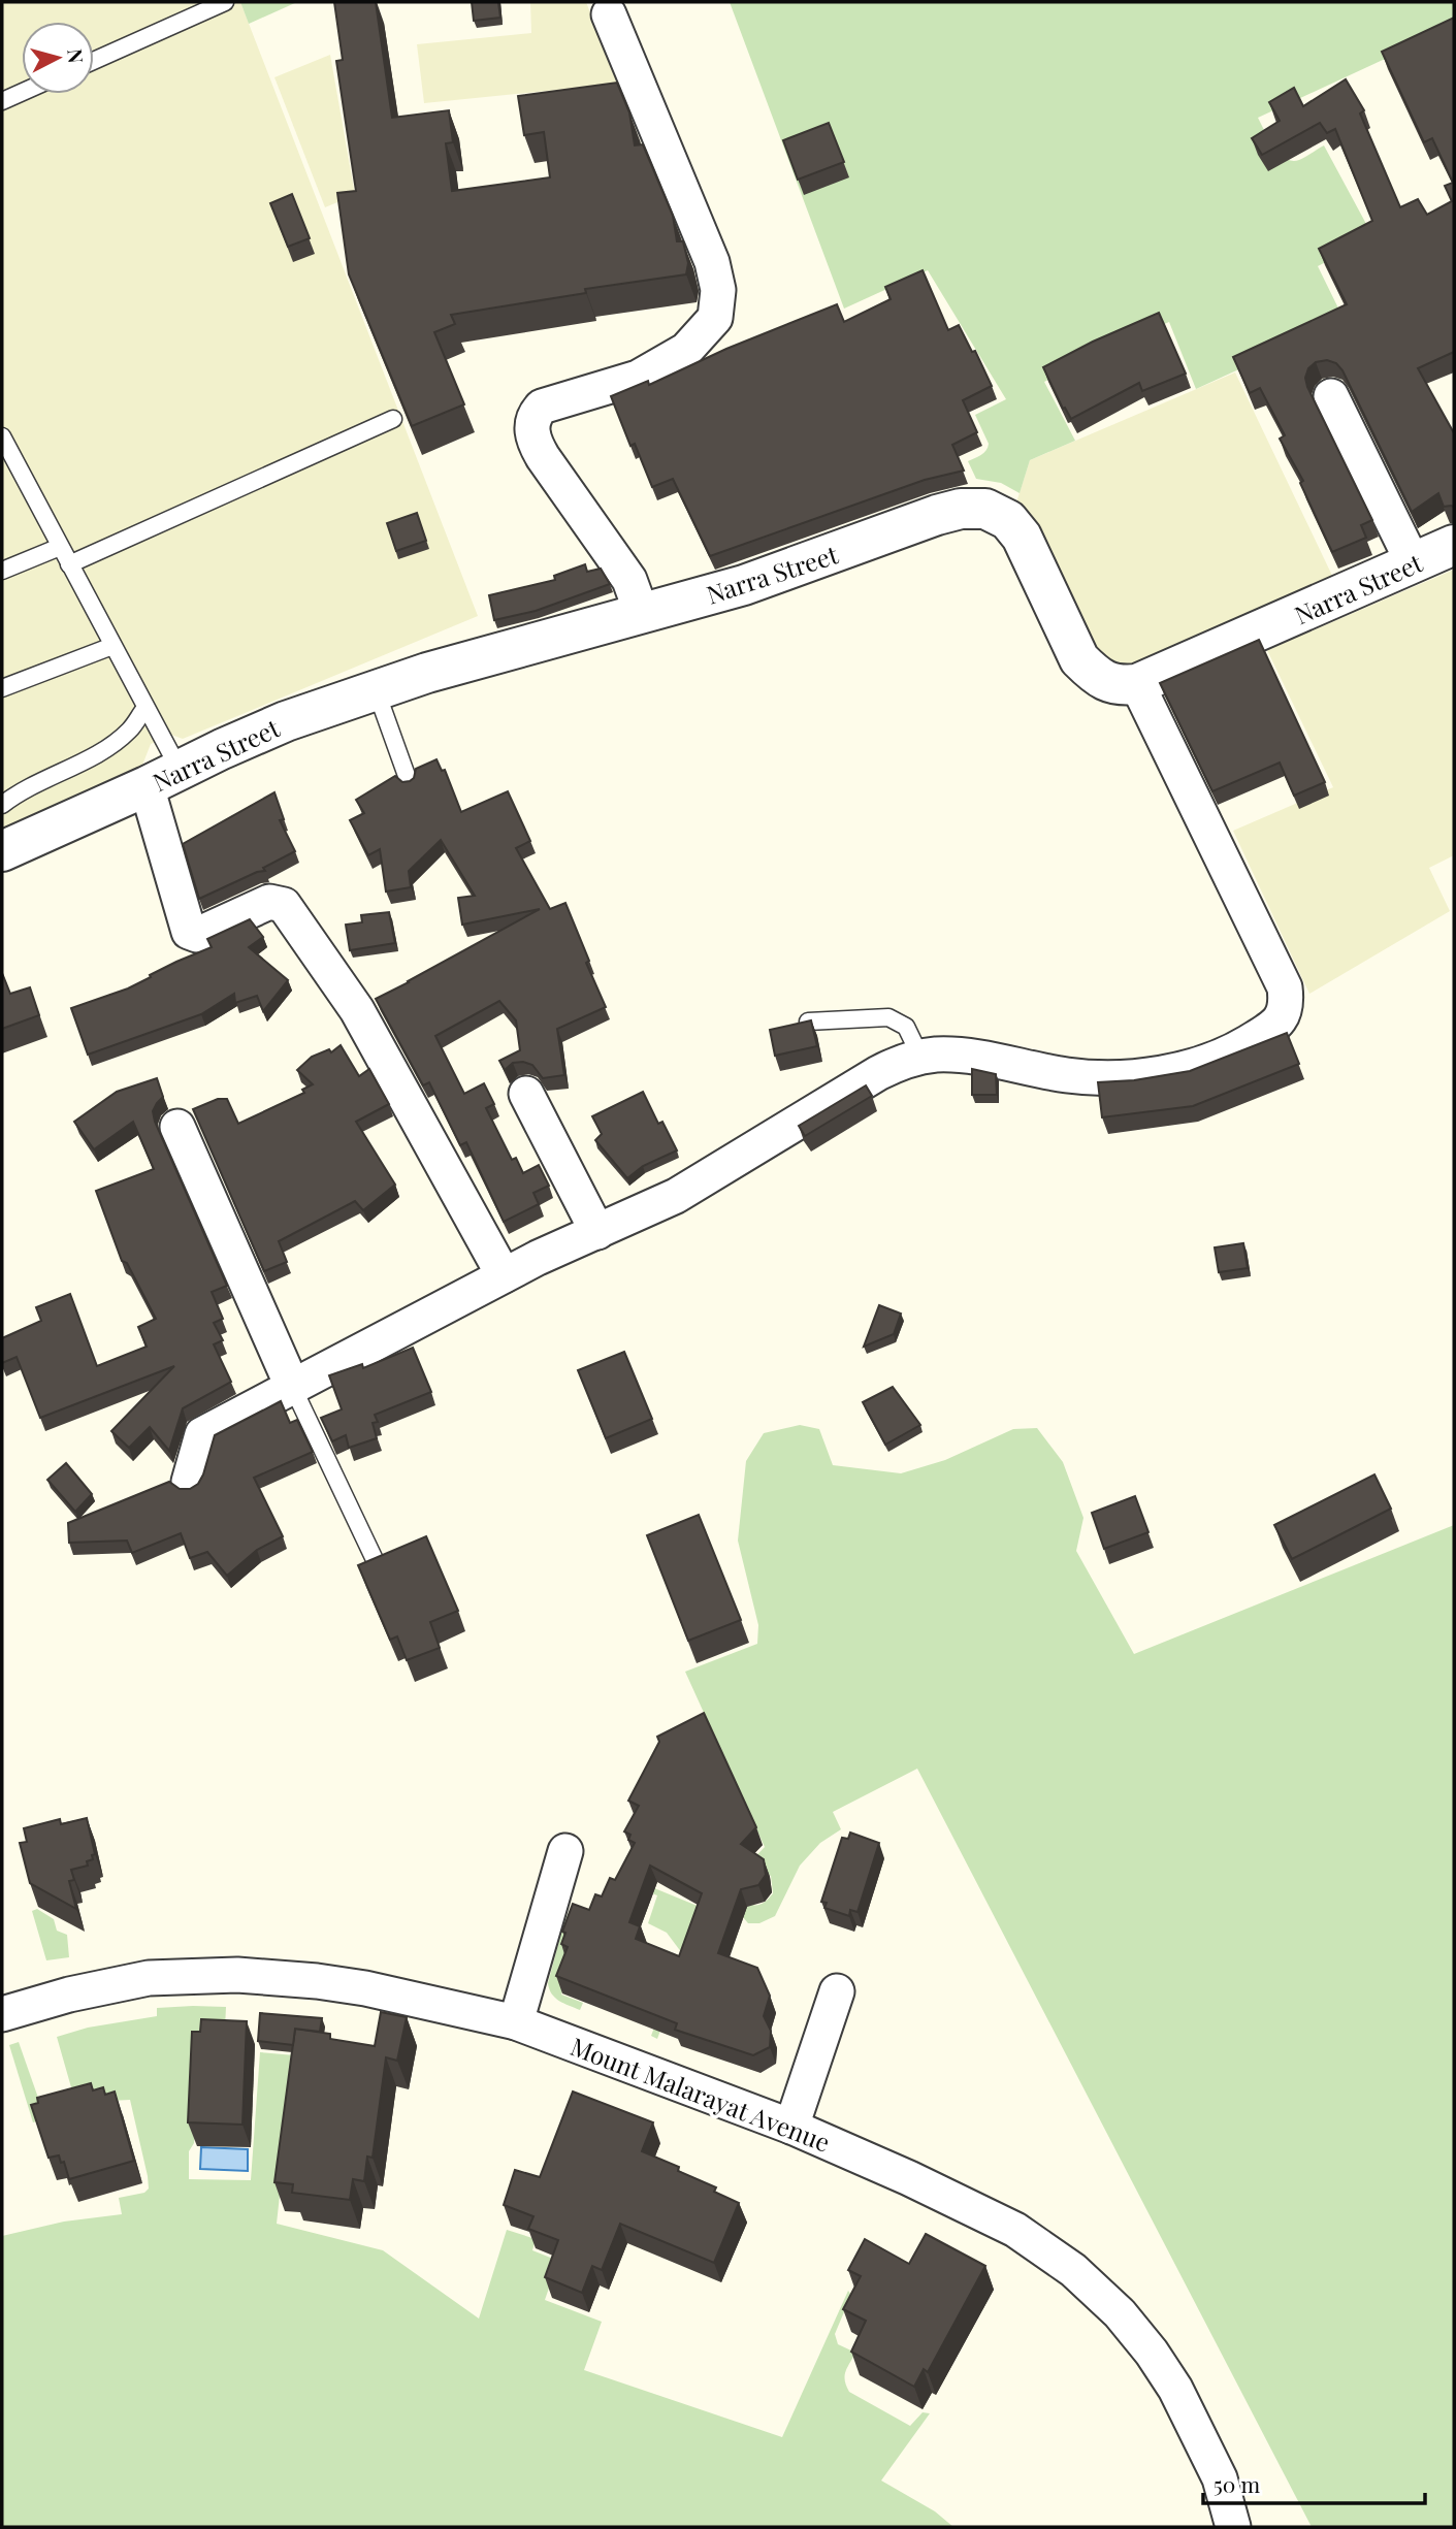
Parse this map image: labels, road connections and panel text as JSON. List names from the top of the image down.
{
  "streets": {
    "street": ["Narra Street", "Mount Malarayat Avenue"]
  },
  "scale_bar": "50 m",
  "north": "right"
}
